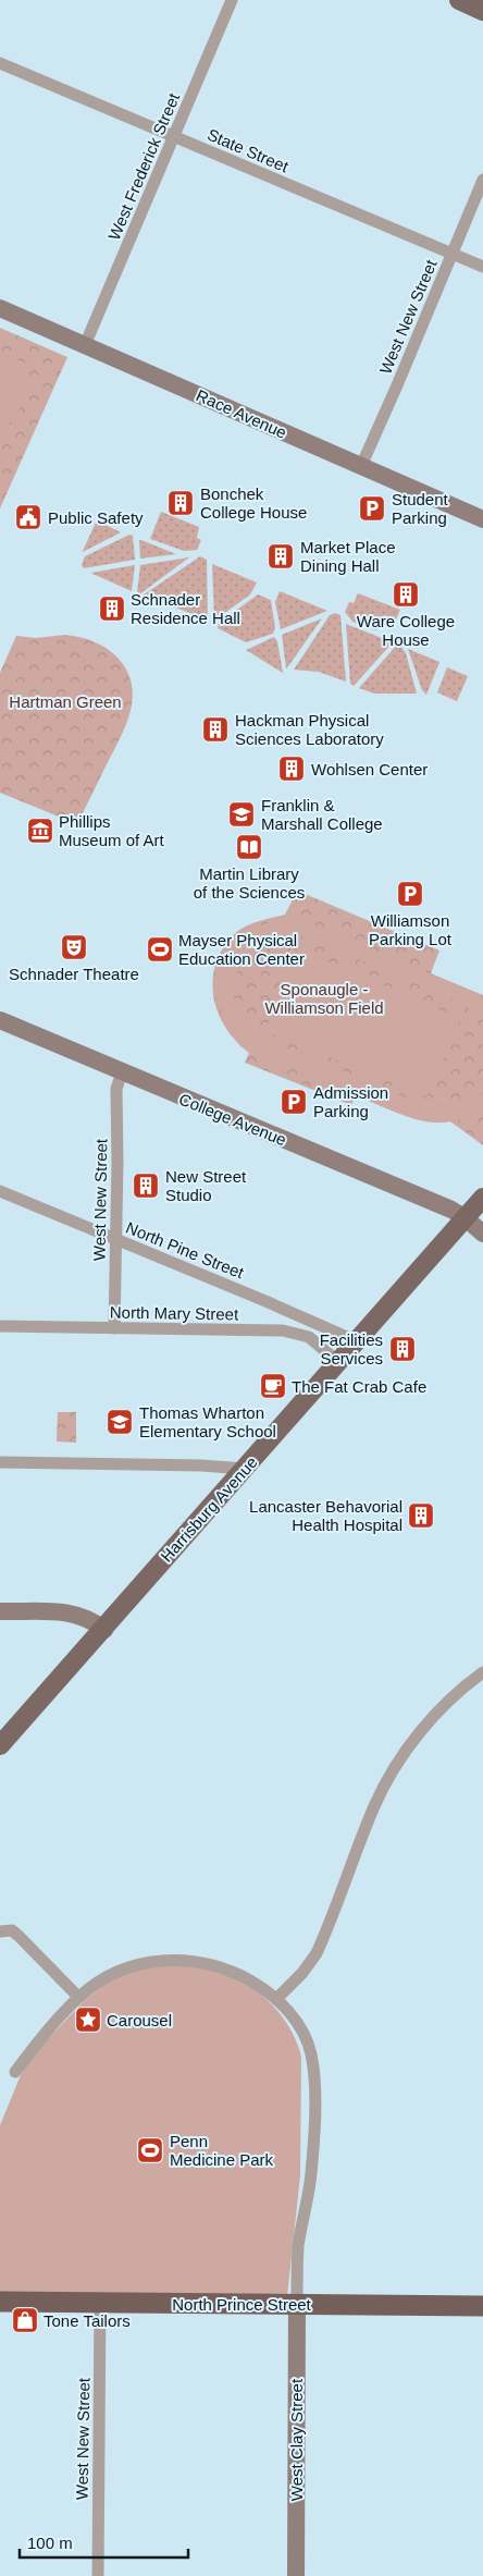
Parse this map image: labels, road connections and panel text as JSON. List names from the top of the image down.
{
  "streets": {
    "highway": ["North Prince Street"],
    "main road": [
      "Race Avenue",
      "College Avenue",
      "Harrisburg Avenue",
      "West Clay Street"
    ],
    "street": [
      "State Street",
      "West Frederick Street",
      "West New Street",
      "North Pine Street",
      "North Mary Street"
    ]
  },
  "crossings": [
    ["State Street", "West Frederick Street"],
    ["State Street", "West New Street"],
    ["West Frederick Street", "Race Avenue"],
    ["West New Street", "Race Avenue"],
    ["West New Street", "College Avenue"],
    ["West New Street", "North Pine Street"],
    ["West New Street", "North Mary Street"],
    ["West New Street", "North Prince Street"],
    ["College Avenue", "Harrisburg Avenue"],
    ["North Pine Street", "Harrisburg Avenue"],
    ["North Mary Street", "Harrisburg Avenue"],
    ["North Prince Street", "West Clay Street"]
  ],
  "parks": ["Hartman Green", "Sponaugle - Williamson Field"],
  "places": {
    "building": [
      "Bonchek College House",
      "Market Place Dining Hall",
      "Ware College House",
      "Schnader Residence Hall",
      "Hackman Physical Sciences Laboratory",
      "Wohlsen Center",
      "New Street Studio",
      "Facilities Services",
      "Lancaster Behavorial Health Hospital"
    ],
    "parking": ["Student Parking", "Williamson Parking Lot", "Admission Parking"],
    "public building": ["Public Safety"],
    "school or university": ["Franklin & Marshall College", "Thomas Wharton Elementary School"],
    "museum": ["Phillips Museum of Art"],
    "library": ["Martin Library of the Sciences"],
    "theatre": ["Schnader Theatre"],
    "sports": ["Mayser Physical Education Center", "Penn Medicine Park"],
    "cafe": ["The Fat Crab Cafe"],
    "place": ["Carousel"],
    "shop": ["Tone Tailors"]
  },
  "scale_bar": "100 m"
}
